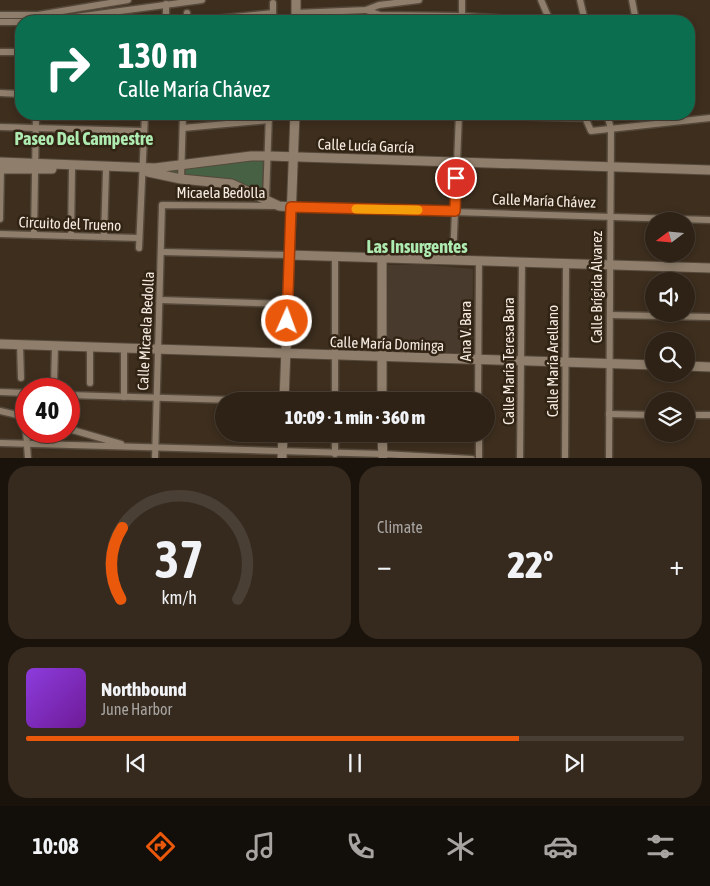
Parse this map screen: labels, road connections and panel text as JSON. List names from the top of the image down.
{
  "streets": {
    "street": [
      "Calle Lucía García",
      "Micaela Bedolla",
      "Calle María Chávez",
      "Circuito del Trueno",
      "Calle Brígida Álvarez",
      "Calle Micaela Bedolla",
      "Ana V. Bara",
      "Calle María Dominga",
      "Calle María Teresa Bara",
      "Calle María Arellano"
    ]
  },
  "crossings": [
    ["Calle Lucía García", "Calle María Chávez"],
    ["Calle Lucía García", "Calle Brígida Álvarez"],
    ["Micaela Bedolla", "Calle María Chávez"],
    ["Micaela Bedolla", "Calle Micaela Bedolla"],
    ["Calle María Chávez", "Calle Brígida Álvarez"],
    ["Calle Brígida Álvarez", "Calle María Dominga"],
    ["Calle Micaela Bedolla", "Calle María Dominga"],
    ["Ana V. Bara", "Calle María Dominga"],
    ["Calle María Dominga", "Calle María Teresa Bara"],
    ["Calle María Dominga", "Calle María Arellano"]
  ],
  "districts": ["Paseo Del Campestre", "Las Insurgentes"],
  "north": "left",
  "page": {
    "turn": ["130 m", "Calle María Chávez"],
    "limit": "40",
    "trip": "10:09 · 1 min · 360 m",
    "tile": "Climate",
    "heat": ["−", "22°", "+"],
    "song": ["Northbound", "June Harbor"],
    "tabs": "10:08",
    "gauge": ["37", "km/h"]
  }
}
